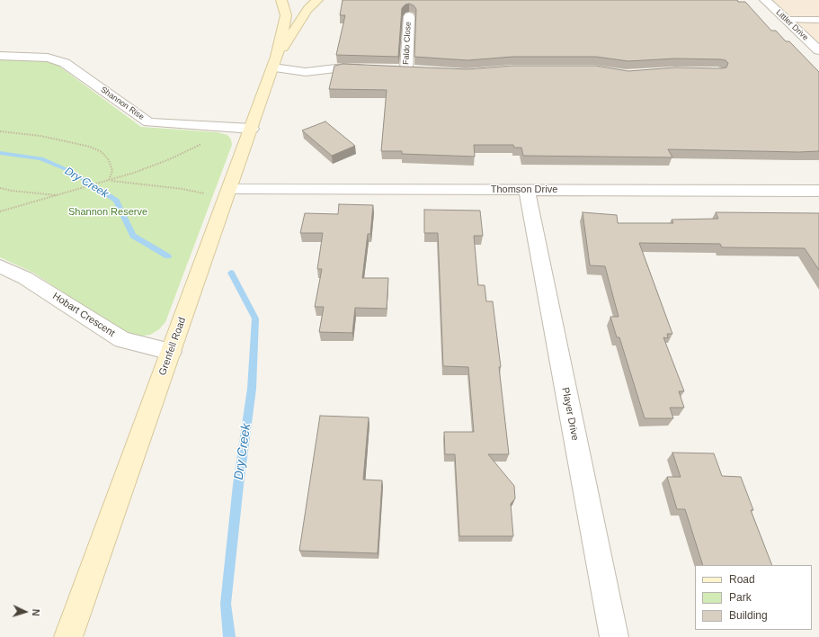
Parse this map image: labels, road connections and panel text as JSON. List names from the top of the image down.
{
  "streets": {
    "main road": ["Grenfell Road"],
    "street": [
      "Littler Drive",
      "Faldo Close",
      "Shannon Rise",
      "Thomson Drive",
      "Hobart Crescent",
      "Player Drive"
    ]
  },
  "crossings": [
    ["Shannon Rise", "Grenfell Road"],
    ["Thomson Drive", "Grenfell Road"],
    ["Thomson Drive", "Player Drive"],
    ["Hobart Crescent", "Grenfell Road"]
  ],
  "water": ["Dry Creek"],
  "parks": ["Shannon Reserve"],
  "legend": ["Road", "Park", "Building"],
  "north": "right"
}
